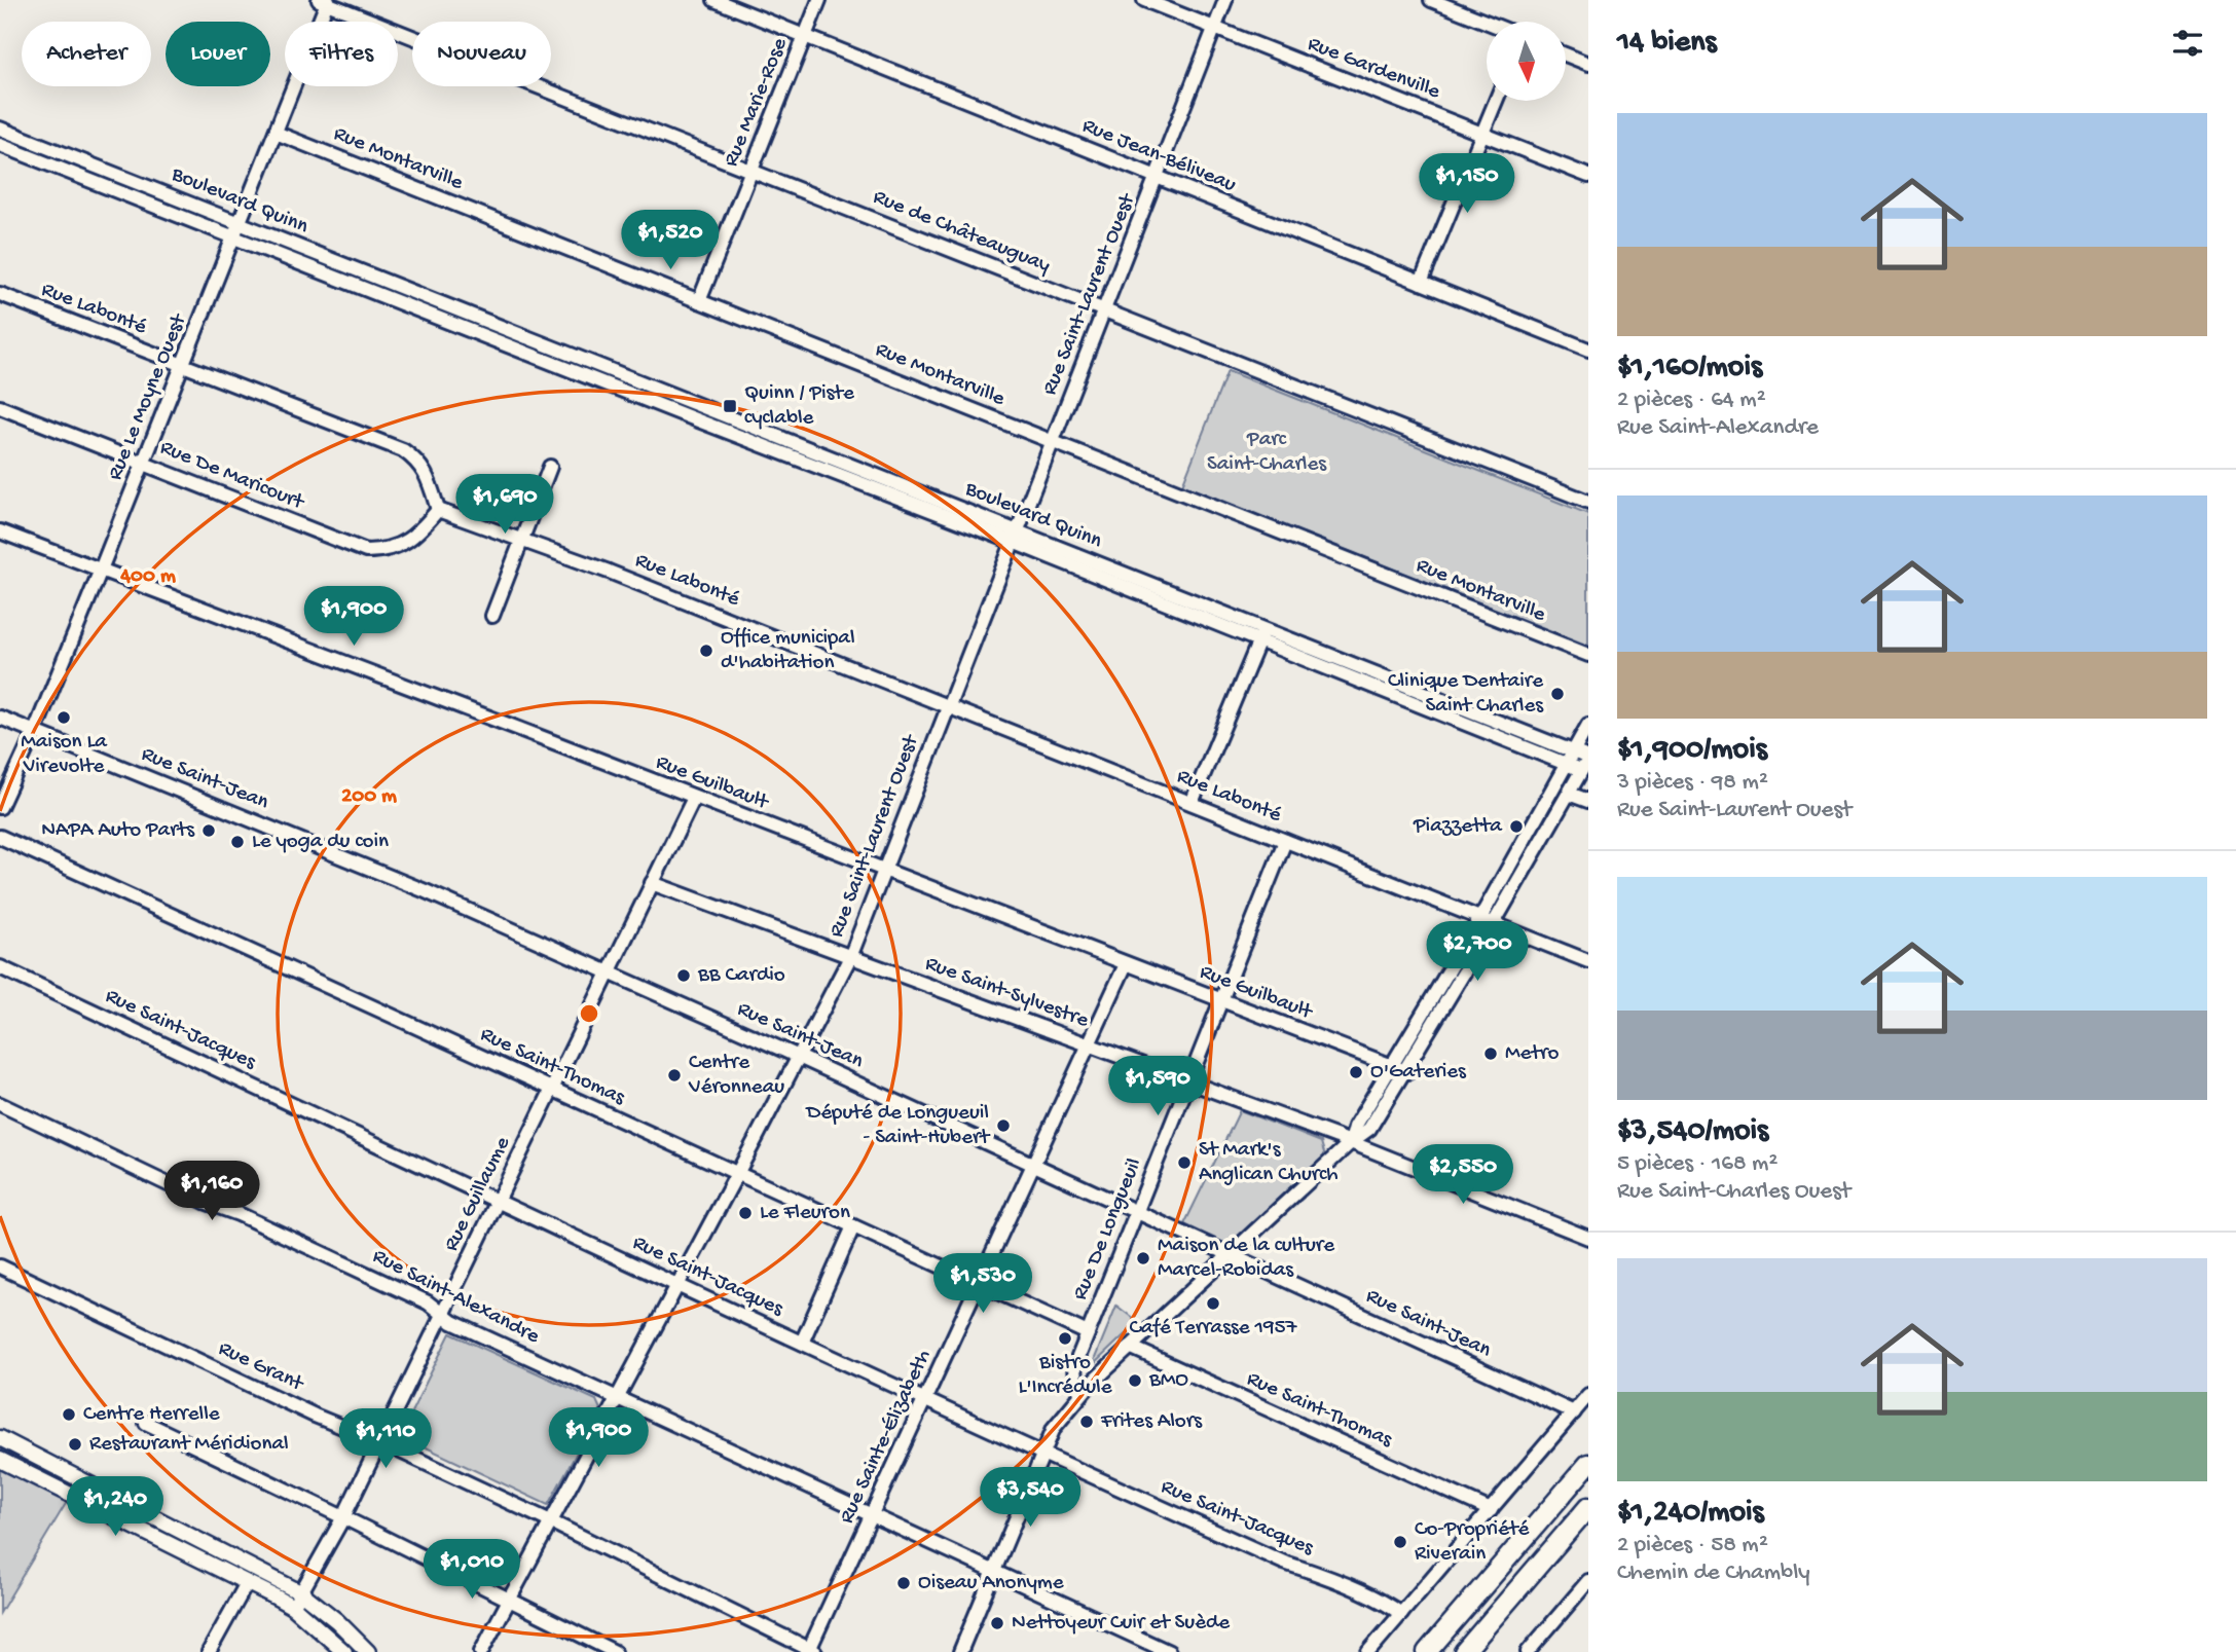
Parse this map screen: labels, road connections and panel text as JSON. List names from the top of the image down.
{
  "streets": {
    "street": [
      "Rue Gardenville",
      "Rue Marie-Rose",
      "Rue Jean-Béliveau",
      "Rue Montarville",
      "Boulevard Quinn",
      "Rue de Châteauguay",
      "Rue Saint-Laurent Ouest",
      "Rue Labonté",
      "Rue Le Moyne Ouest",
      "Rue De Maricourt",
      "Rue Saint-Jean",
      "Rue Guilbault",
      "Rue Saint-Sylvestre",
      "Rue Saint-Jacques",
      "Rue Saint-Thomas",
      "Rue Guillaume",
      "Rue De Longueuil",
      "Rue Saint-Alexandre",
      "Rue Grant",
      "Rue Sainte-Élizabeth"
    ]
  },
  "crossings": [
    ["Rue Gardenville", "Rue Saint-Laurent Ouest"],
    ["Rue Marie-Rose", "Rue Jean-Béliveau"],
    ["Rue Marie-Rose", "Rue Montarville"],
    ["Rue Marie-Rose", "Rue de Châteauguay"],
    ["Rue Jean-Béliveau", "Rue Saint-Laurent Ouest"],
    ["Rue Montarville", "Rue Saint-Laurent Ouest"],
    ["Rue Montarville", "Rue Le Moyne Ouest"],
    ["Boulevard Quinn", "Rue Saint-Laurent Ouest"],
    ["Boulevard Quinn", "Rue Le Moyne Ouest"],
    ["Rue de Châteauguay", "Rue Saint-Laurent Ouest"],
    ["Rue de Châteauguay", "Rue Le Moyne Ouest"],
    ["Rue Saint-Laurent Ouest", "Rue Labonté"],
    ["Rue Saint-Laurent Ouest", "Rue Saint-Jean"],
    ["Rue Saint-Laurent Ouest", "Rue Guilbault"],
    ["Rue Saint-Laurent Ouest", "Rue Saint-Sylvestre"],
    ["Rue Saint-Laurent Ouest", "Rue Saint-Jacques"],
    ["Rue Saint-Laurent Ouest", "Rue Saint-Thomas"],
    ["Rue Saint-Laurent Ouest", "Rue Saint-Alexandre"],
    ["Rue Saint-Laurent Ouest", "Rue Grant"],
    ["Rue Labonté", "Rue Le Moyne Ouest"],
    ["Rue Labonté", "Rue De Maricourt"],
    ["Rue Labonté", "Rue De Longueuil"],
    ["Rue Le Moyne Ouest", "Rue De Maricourt"],
    ["Rue Le Moyne Ouest", "Rue Saint-Jean"],
    ["Rue Le Moyne Ouest", "Rue Guilbault"],
    ["Rue Saint-Jean", "Rue Guillaume"],
    ["Rue Saint-Jean", "Rue De Longueuil"],
    ["Rue Saint-Jean", "Rue Sainte-Élizabeth"],
    ["Rue Guilbault", "Rue Guillaume"],
    ["Rue Guilbault", "Rue De Longueuil"],
    ["Rue Guilbault", "Rue Sainte-Élizabeth"],
    ["Rue Saint-Sylvestre", "Rue Guillaume"],
    ["Rue Saint-Sylvestre", "Rue De Longueuil"],
    ["Rue Saint-Sylvestre", "Rue Sainte-Élizabeth"],
    ["Rue Saint-Jacques", "Rue Guillaume"],
    ["Rue Saint-Jacques", "Rue Sainte-Élizabeth"],
    ["Rue Saint-Thomas", "Rue Guillaume"],
    ["Rue Saint-Thomas", "Rue De Longueuil"],
    ["Rue Saint-Thomas", "Rue Sainte-Élizabeth"],
    ["Rue Guillaume", "Rue Saint-Alexandre"],
    ["Rue Guillaume", "Rue Grant"],
    ["Rue Saint-Alexandre", "Rue Sainte-Élizabeth"],
    ["Rue Grant", "Rue Sainte-Élizabeth"]
  ],
  "parks": ["Parc Saint-Charles"],
  "places": {
    "transit": ["Quinn / Piste cyclable"],
    "other": [
      "Office municipal d'habitation",
      "Clinique Dentaire Saint Charles",
      "Maison La Virevolte",
      "Piazzetta",
      "NAPA Auto Parts",
      "Le yoga du coin",
      "BB Cardio",
      "Metro",
      "O'Gateries",
      "Centre Véronneau",
      "Député de Longueuil - Saint-Hubert",
      "St Mark's Anglican Church",
      "Le Fleuron",
      "Maison de la culture Marcel-Robidas",
      "Café Terrasse 1957",
      "Bistro L'Incrédule",
      "BMO",
      "Centre Herrelle",
      "Frites Alors",
      "Restaurant Méridional",
      "Co-Propriété Riverain",
      "Oiseau Anonyme",
      "Nettoyeur Cuir et Suède"
    ]
  },
  "north": "bottom",
  "page": {
    "heading": "14 biens",
    "chip": [
      "Acheter",
      "Louer",
      "Filtres",
      "Nouveau"
    ],
    "list": [
      {
        "name": "$1,160/mois",
        "note": "2 pièces · 64 m² · Rue Saint-Alexandre"
      },
      {
        "name": "$1,900/mois",
        "note": "3 pièces · 98 m² · Rue Saint-Laurent Ouest"
      },
      {
        "name": "$3,540/mois",
        "note": "5 pièces · 168 m² · Rue Saint-Charles Ouest"
      },
      {
        "name": "$1,240/mois",
        "note": "2 pièces · 58 m² · Chemin de Chambly"
      }
    ],
    "price": [
      "$1,150",
      "$1,520",
      "$1,690",
      "$1,900",
      "$2,700",
      "$1,590",
      "$2,550",
      "$1,160",
      "$1,530",
      "$1,900",
      "$1,110",
      "$3,540",
      "$1,240",
      "$1,010"
    ]
  },
  "rings": ["400 m", "200 m"]
}
